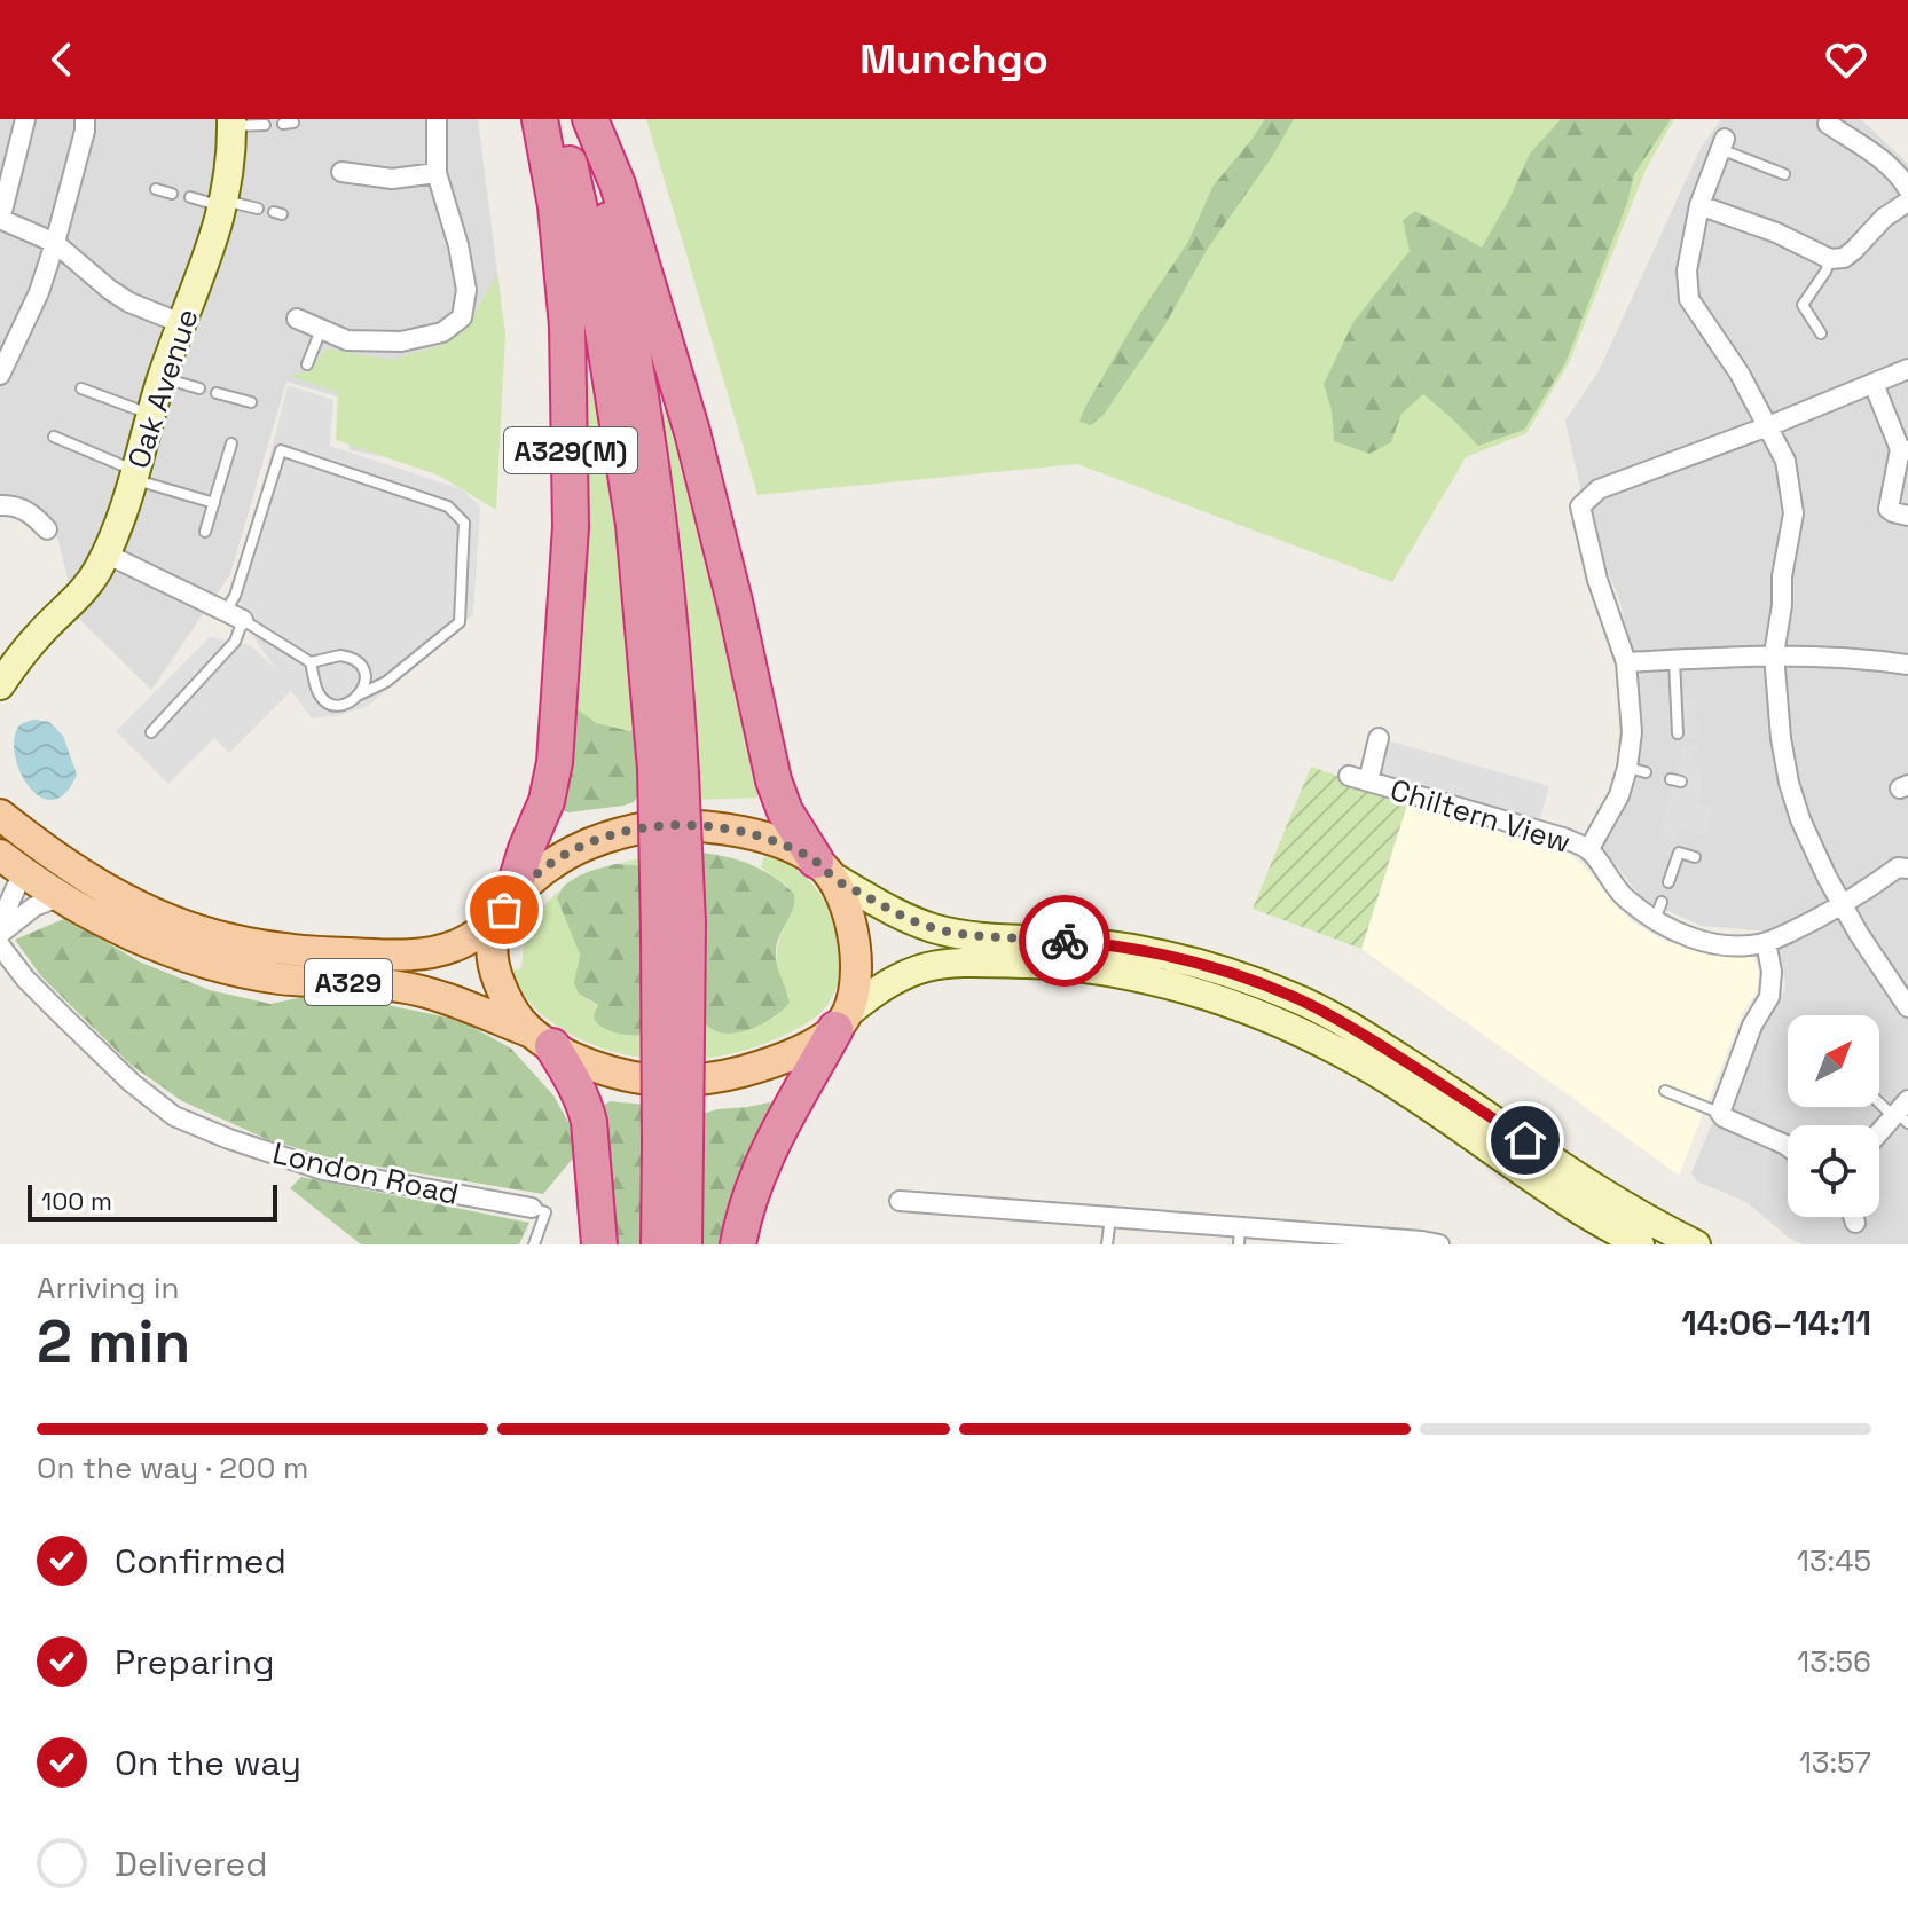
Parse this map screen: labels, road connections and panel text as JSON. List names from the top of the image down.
{
  "streets": {
    "highway": ["A329(M)"],
    "main road": ["Oak Avenue", "A329"],
    "street": ["Chiltern View", "London Road"]
  },
  "crossings": [
    ["A329(M)", "A329"]
  ],
  "scale_bar": "100 m",
  "north": "top right",
  "page": {
    "header": "Munchgo",
    "scale": "100 m",
    "heading": ["2 min", "Arriving in", "14:06–14:11"],
    "bar": "On the way · 200 m",
    "list": [
      ["Confirmed", "13:45"],
      ["Preparing", "13:56"],
      ["On the way", "13:57"],
      "Delivered"
    ]
  }
}
